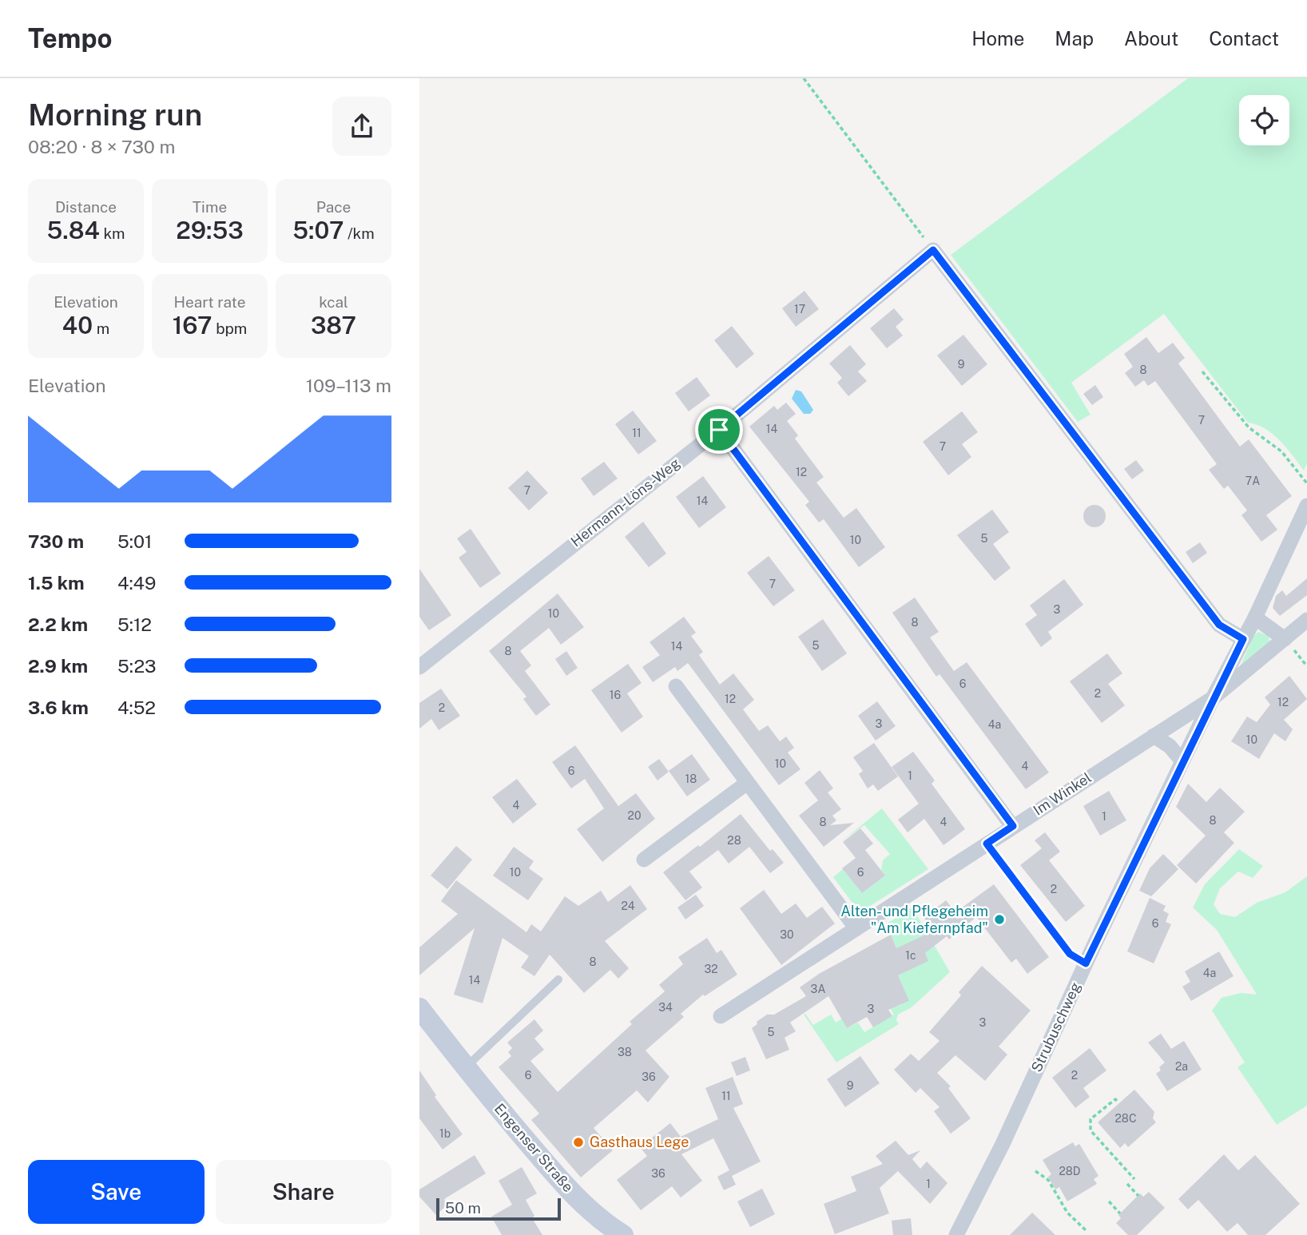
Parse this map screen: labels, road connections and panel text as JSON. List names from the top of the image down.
{
  "streets": {
    "street": [
      "Hermann-Löns-Weg",
      "Im Winkel",
      "Strubuschweg",
      "Engenser Straße"
    ]
  },
  "crossings": [
    ["Im Winkel", "Strubuschweg"]
  ],
  "places": ["Alten- und Pflegeheim \"Am Kiefernpfad\"", "Gasthaus Lege"],
  "house_numbers": [
    "17",
    "9",
    "8",
    "7",
    "14",
    "11",
    "7",
    "12",
    "7A",
    "7",
    "14",
    "5",
    "10",
    "7",
    "3",
    "10",
    "8",
    "5",
    "14",
    "8",
    "6",
    "2",
    "16",
    "12",
    "12",
    "2",
    "3",
    "4a",
    "10",
    "10",
    "4",
    "6",
    "1",
    "18",
    "4",
    "20",
    "1",
    "8",
    "8",
    "4",
    "28",
    "10",
    "6",
    "2",
    "24",
    "6",
    "30",
    "1c",
    "8",
    "32",
    "4a",
    "14",
    "3A",
    "34",
    "3",
    "3",
    "5",
    "38",
    "2a",
    "6",
    "2",
    "36",
    "9",
    "11",
    "28C",
    "1b",
    "28D",
    "36",
    "1"
  ],
  "scale_bar": "50 m",
  "page": {
    "header": "Tempo",
    "nav": [
      "Home",
      "Map",
      "About",
      "Contact"
    ],
    "heading": ["Morning run", "08:20 · 8 × 730 m"],
    "stats": [
      ["Distance", "5.84 km"],
      ["Time", "29:53"],
      ["Pace", "5:07 /km"],
      ["Elevation", "40 m"],
      ["Heart rate", "167 bpm"],
      ["kcal", "387"]
    ],
    "chart": ["Elevation", "109–113 m"],
    "list": [
      {
        "name": "730 m",
        "note": "5:01"
      },
      {
        "name": "1.5 km",
        "note": "4:49"
      },
      {
        "name": "2.2 km",
        "note": "5:12"
      },
      {
        "name": "2.9 km",
        "note": "5:23"
      },
      {
        "name": "3.6 km",
        "note": "4:52"
      }
    ],
    "buttons": ["Save", "Share"],
    "scale": "50 m"
  }
}
